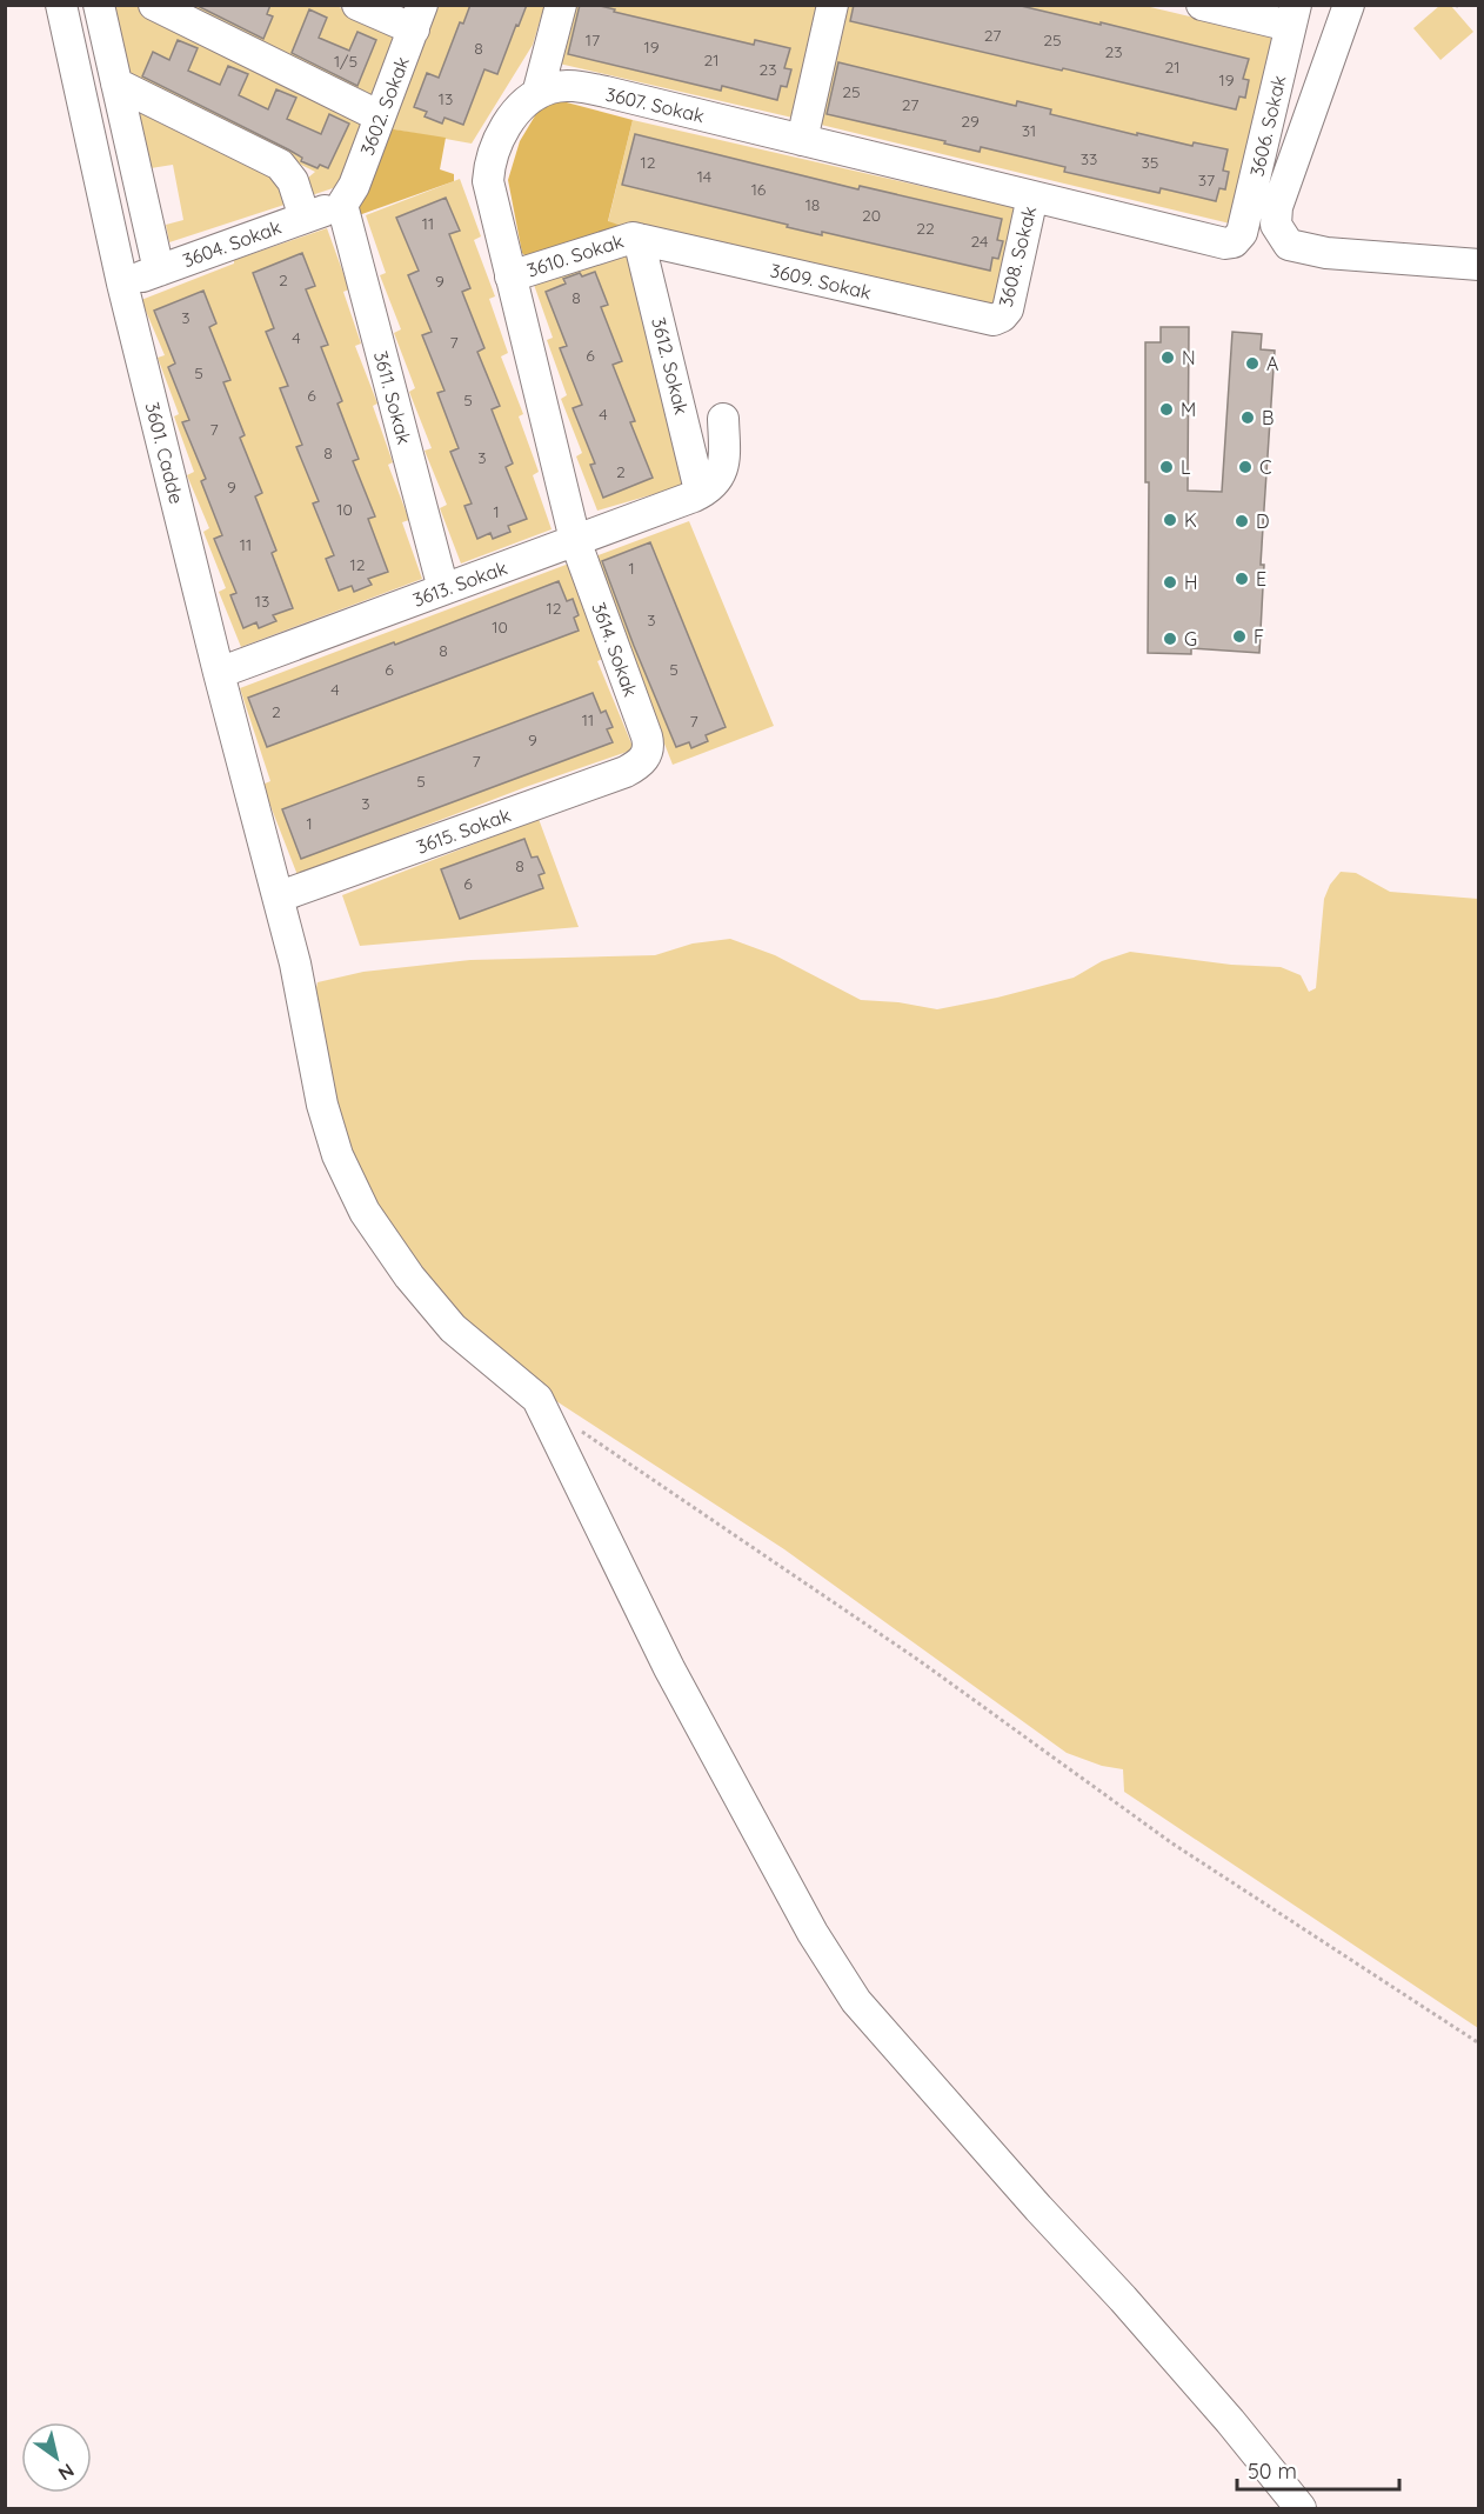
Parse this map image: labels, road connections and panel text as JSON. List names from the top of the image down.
{
  "streets": {
    "street": [
      "3607. Sokak",
      "3602. Sokak",
      "3606. Sokak",
      "3604. Sokak",
      "3610. Sokak",
      "3608. Sokak",
      "3609. Sokak",
      "3612. Sokak",
      "3611. Sokak",
      "3601. Cadde",
      "3613. Sokak",
      "3614. Sokak",
      "3615. Sokak"
    ]
  },
  "crossings": [
    ["3607. Sokak", "3606. Sokak"],
    ["3607. Sokak", "3610. Sokak"],
    ["3607. Sokak", "3608. Sokak"],
    ["3607. Sokak", "3613. Sokak"],
    ["3607. Sokak", "3614. Sokak"],
    ["3602. Sokak", "3604. Sokak"],
    ["3602. Sokak", "3611. Sokak"],
    ["3604. Sokak", "3611. Sokak"],
    ["3604. Sokak", "3601. Cadde"],
    ["3610. Sokak", "3609. Sokak"],
    ["3610. Sokak", "3612. Sokak"],
    ["3608. Sokak", "3609. Sokak"],
    ["3609. Sokak", "3612. Sokak"],
    ["3612. Sokak", "3613. Sokak"],
    ["3611. Sokak", "3613. Sokak"],
    ["3601. Cadde", "3613. Sokak"],
    ["3601. Cadde", "3615. Sokak"],
    ["3613. Sokak", "3614. Sokak"],
    ["3614. Sokak", "3615. Sokak"]
  ],
  "places": [
    "N",
    "A",
    "M",
    "B",
    "L",
    "C",
    "K",
    "D",
    "E",
    "H",
    "F",
    "G"
  ],
  "house_numbers": [
    "27",
    "17",
    "25",
    "19",
    "8",
    "23",
    "21",
    "1/5",
    "21",
    "23",
    "19",
    "25",
    "13",
    "27",
    "29",
    "31",
    "33",
    "12",
    "35",
    "14",
    "37",
    "16",
    "18",
    "20",
    "11",
    "22",
    "24",
    "2",
    "9",
    "8",
    "3",
    "4",
    "7",
    "6",
    "5",
    "6",
    "5",
    "4",
    "7",
    "8",
    "3",
    "2",
    "9",
    "10",
    "1",
    "11",
    "12",
    "1",
    "13",
    "12",
    "3",
    "10",
    "8",
    "6",
    "5",
    "4",
    "2",
    "11",
    "7",
    "9",
    "7",
    "5",
    "3",
    "1",
    "8",
    "6"
  ],
  "scale_bar": "50 m",
  "north": "bottom right"
}
